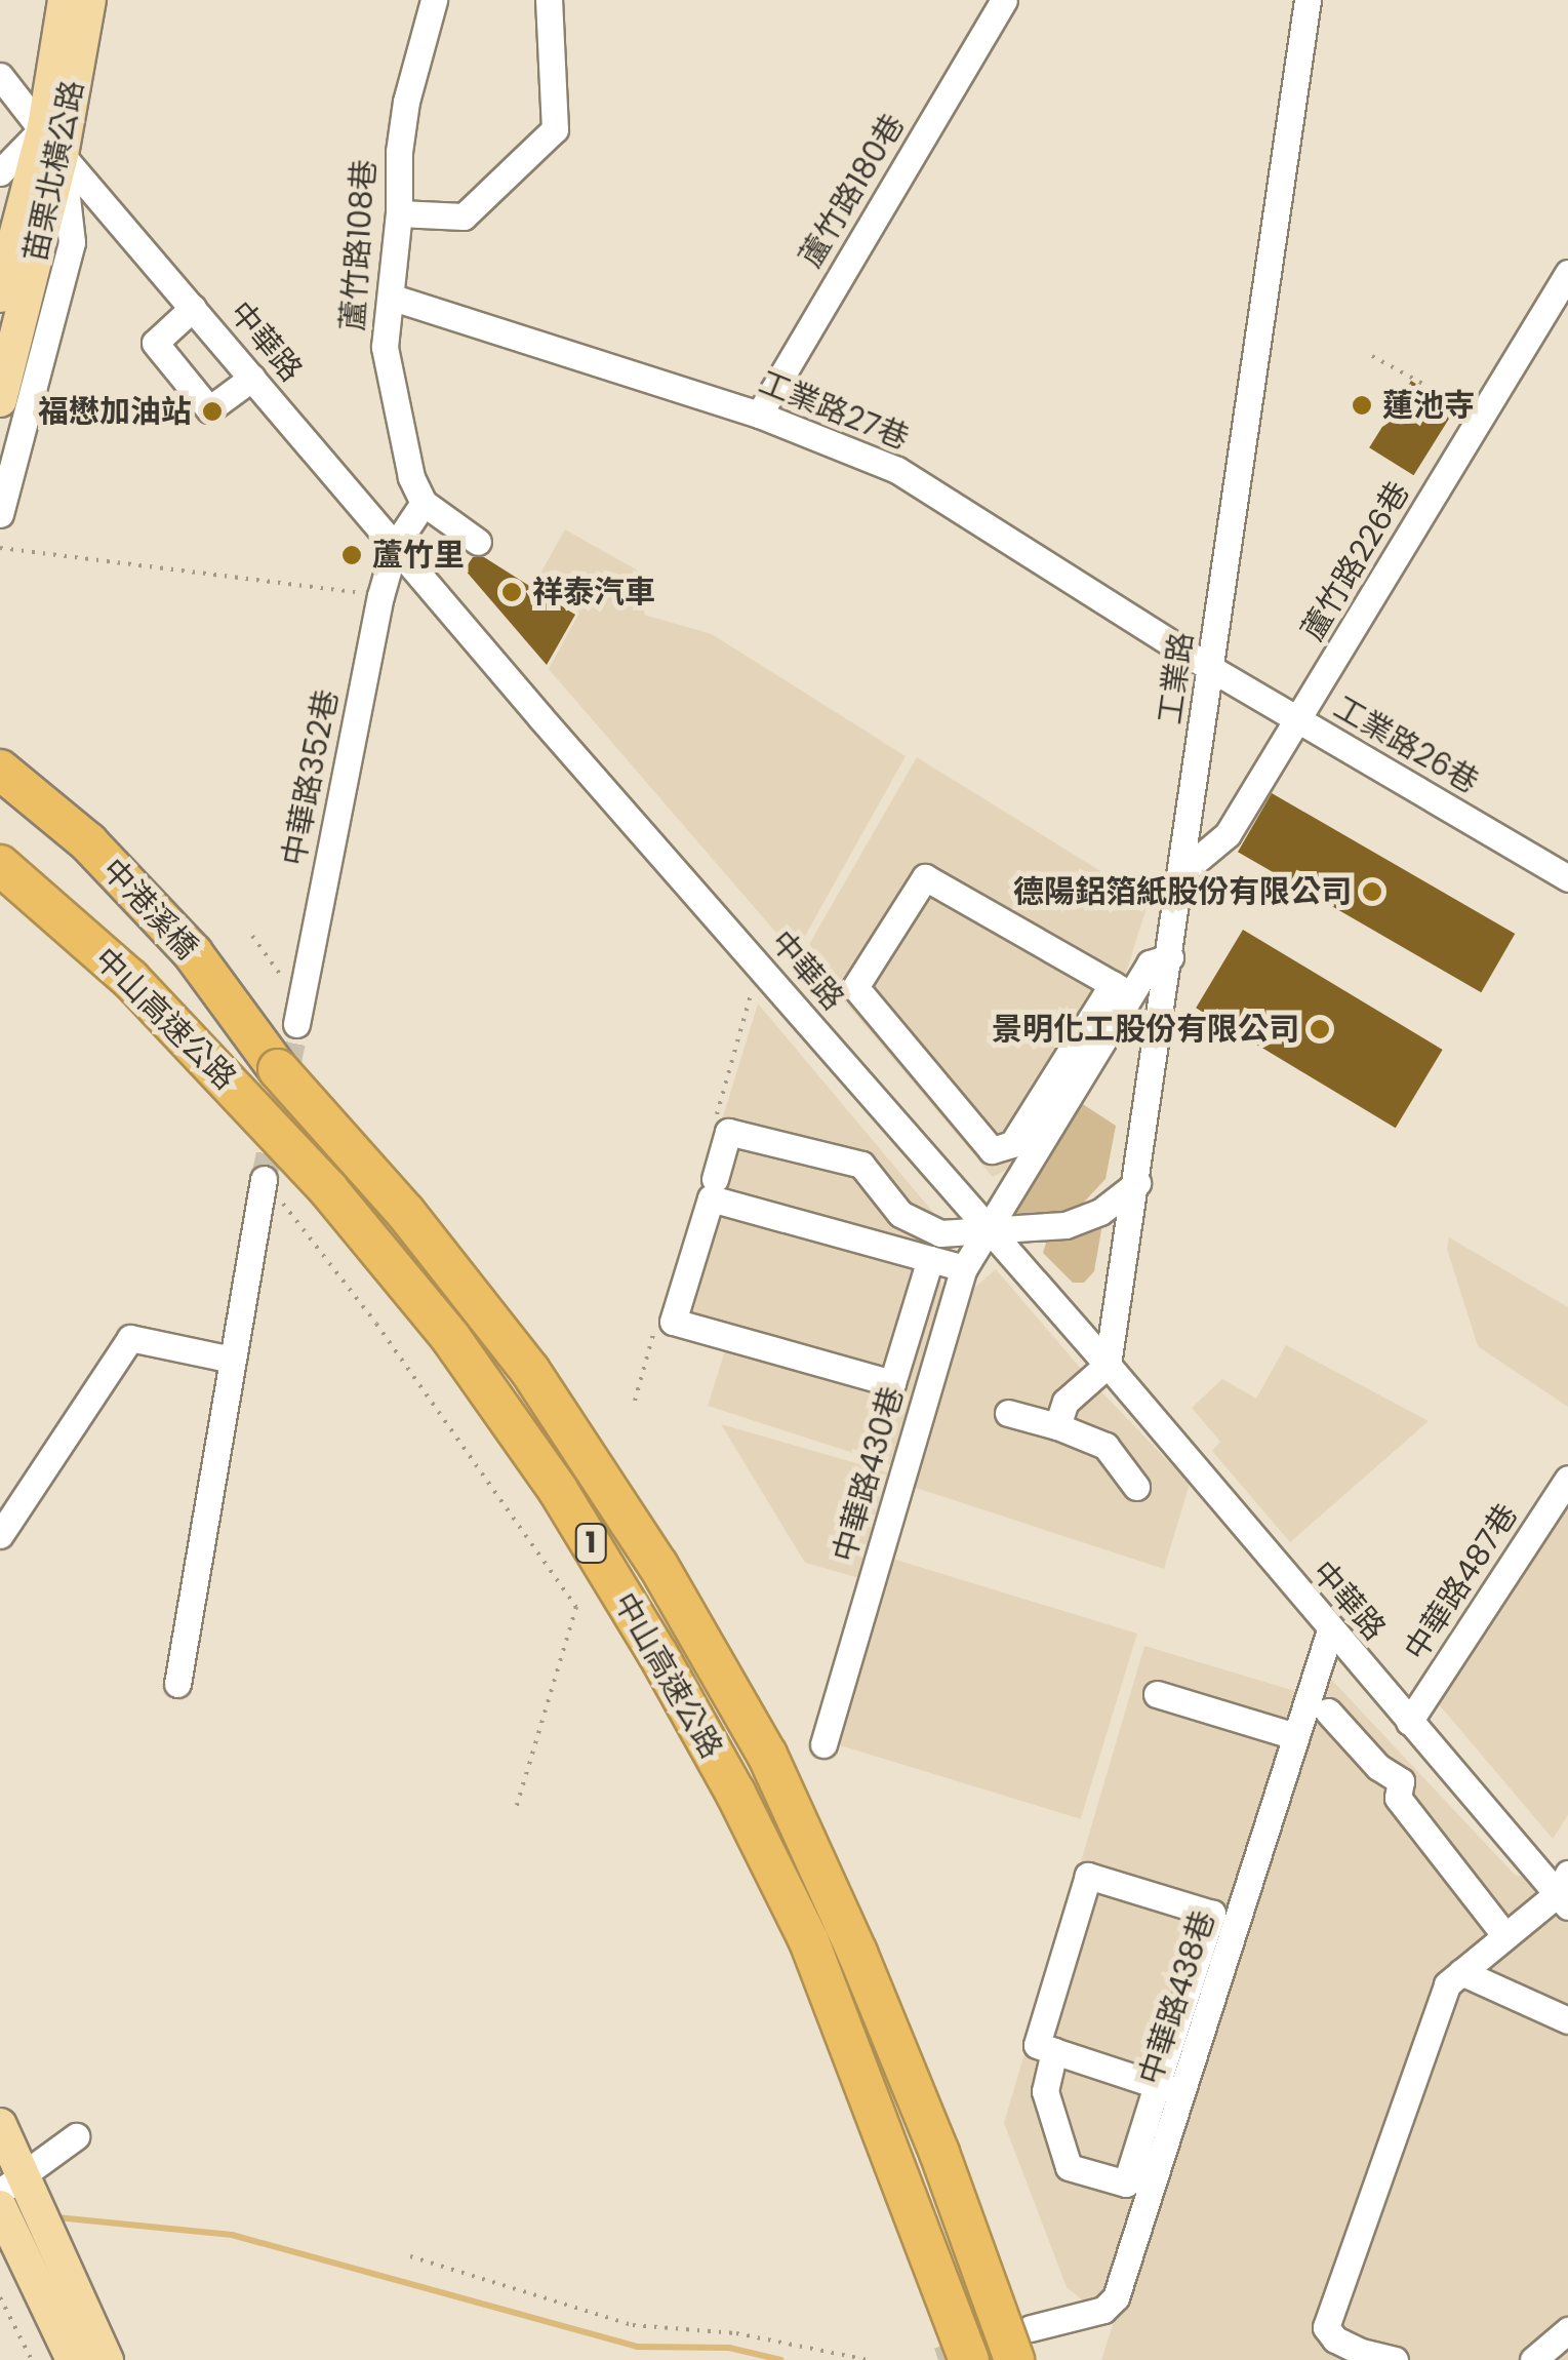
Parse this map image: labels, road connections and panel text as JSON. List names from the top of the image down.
{
  "streets": {
    "highway": ["中港溪橋", "中山高速公路", "1"],
    "main road": ["苗栗北橫公路"],
    "street": [
      "蘆竹路180巷",
      "蘆竹路108巷",
      "中華路",
      "工業路27巷",
      "蘆竹路226巷",
      "工業路",
      "工業路26巷",
      "中華路352巷",
      "中華路430巷",
      "中華路487巷",
      "中華路438巷"
    ]
  },
  "crossings": [
    ["苗栗北橫公路", "中華路"],
    ["蘆竹路180巷", "工業路27巷"],
    ["蘆竹路108巷", "工業路27巷"],
    ["中華路", "工業路"],
    ["中華路", "中華路352巷"],
    ["中華路", "中華路430巷"],
    ["中華路", "中華路487巷"],
    ["中華路", "中華路438巷"],
    ["工業路27巷", "工業路"],
    ["工業路27巷", "工業路26巷"],
    ["蘆竹路226巷", "工業路"],
    ["蘆竹路226巷", "工業路26巷"],
    ["工業路", "工業路26巷"],
    ["中港溪橋", "中山高速公路"],
    ["中山高速公路", "中華路438巷"]
  ],
  "places": [
    "蓮池寺",
    "福懋加油站",
    "蘆竹里",
    "祥泰汽車",
    "德陽鋁箔紙股份有限公司",
    "景明化工股份有限公司"
  ]
}
